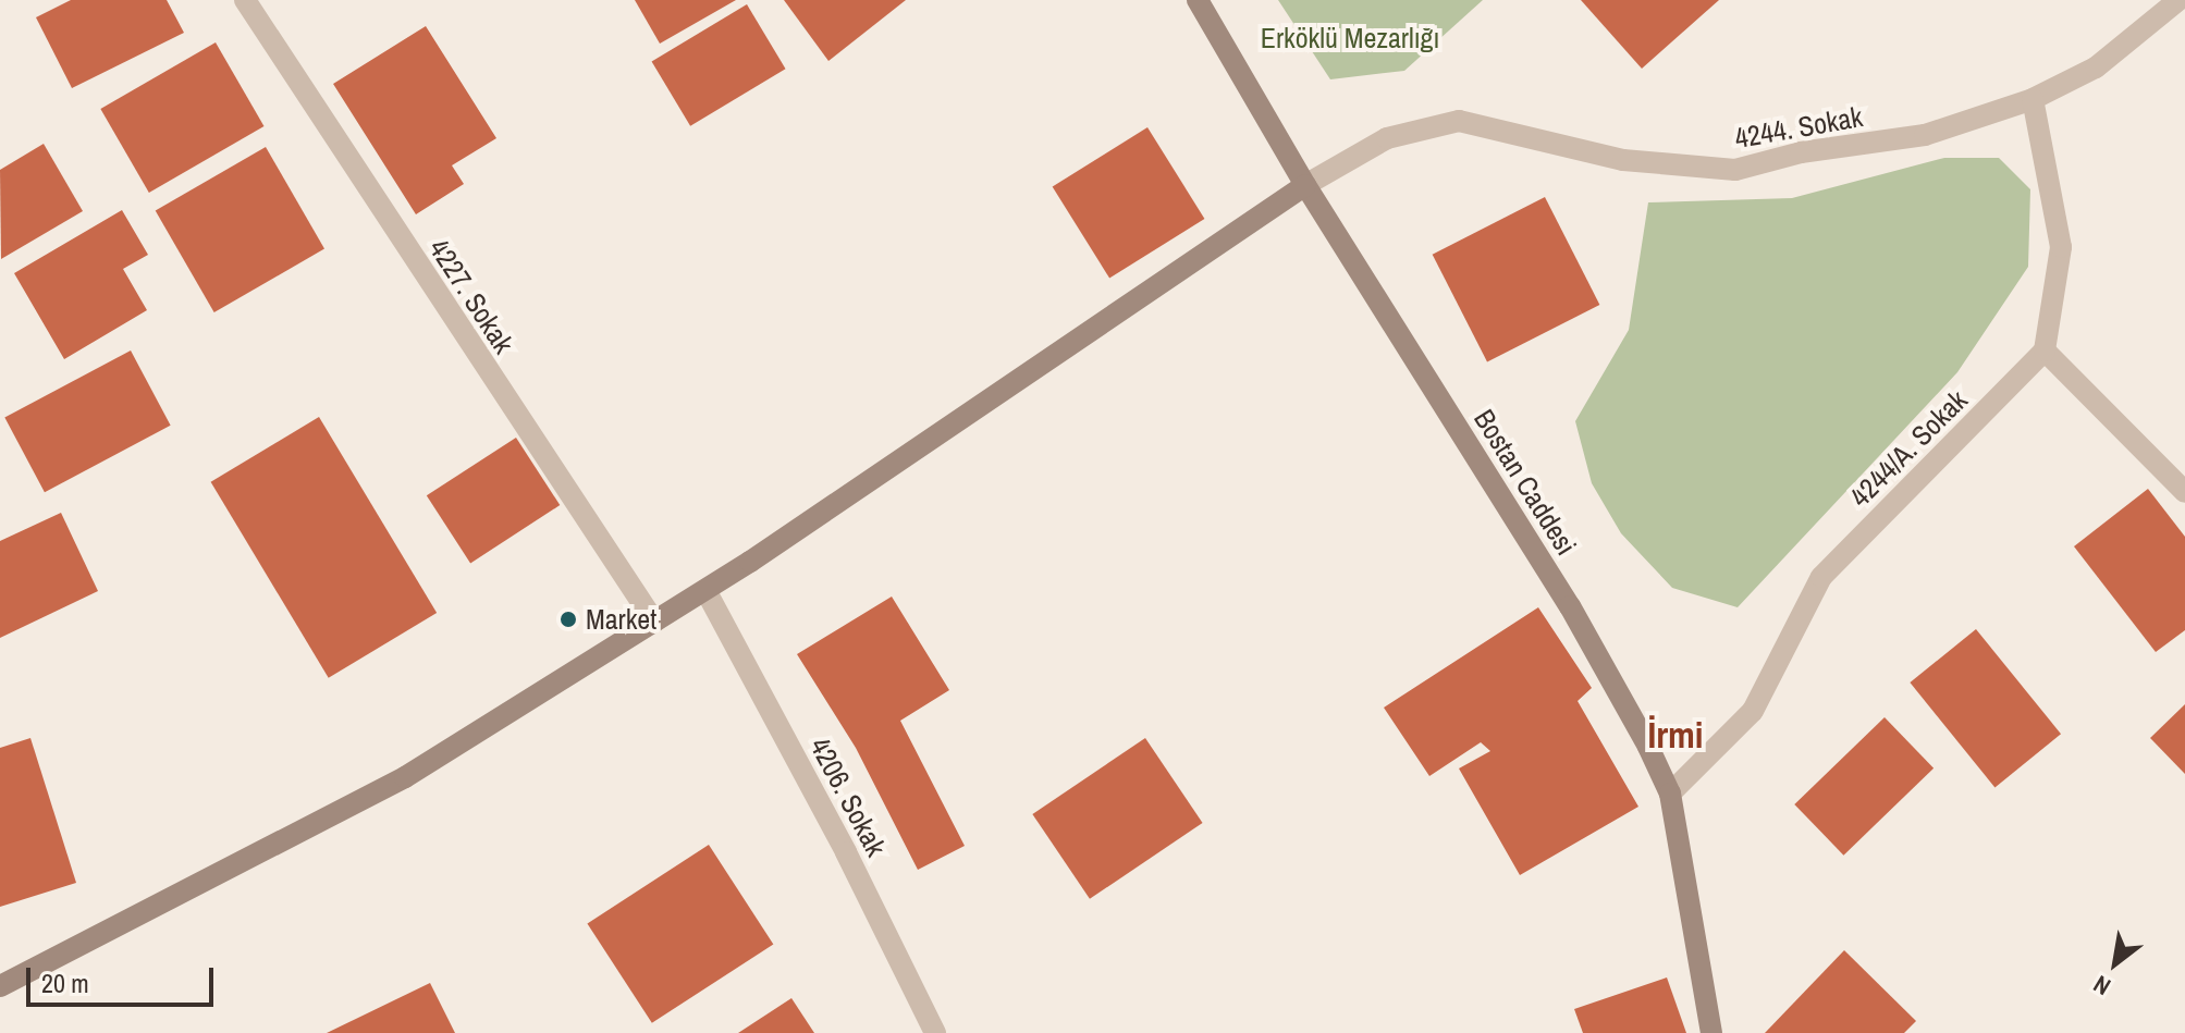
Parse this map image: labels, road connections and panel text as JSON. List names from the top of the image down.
{
  "streets": {
    "street": [
      "4244. Sokak",
      "4227. Sokak",
      "4244/A. Sokak",
      "Bostan Caddesi",
      "4206. Sokak"
    ]
  },
  "crossings": [
    ["4244. Sokak", "Bostan Caddesi"],
    ["4244/A. Sokak", "Bostan Caddesi"]
  ],
  "districts": ["İrmi"],
  "parks": ["Erköklü Mezarlığı"],
  "places": ["Market"],
  "scale_bar": "20 m",
  "north": "bottom left"
}
